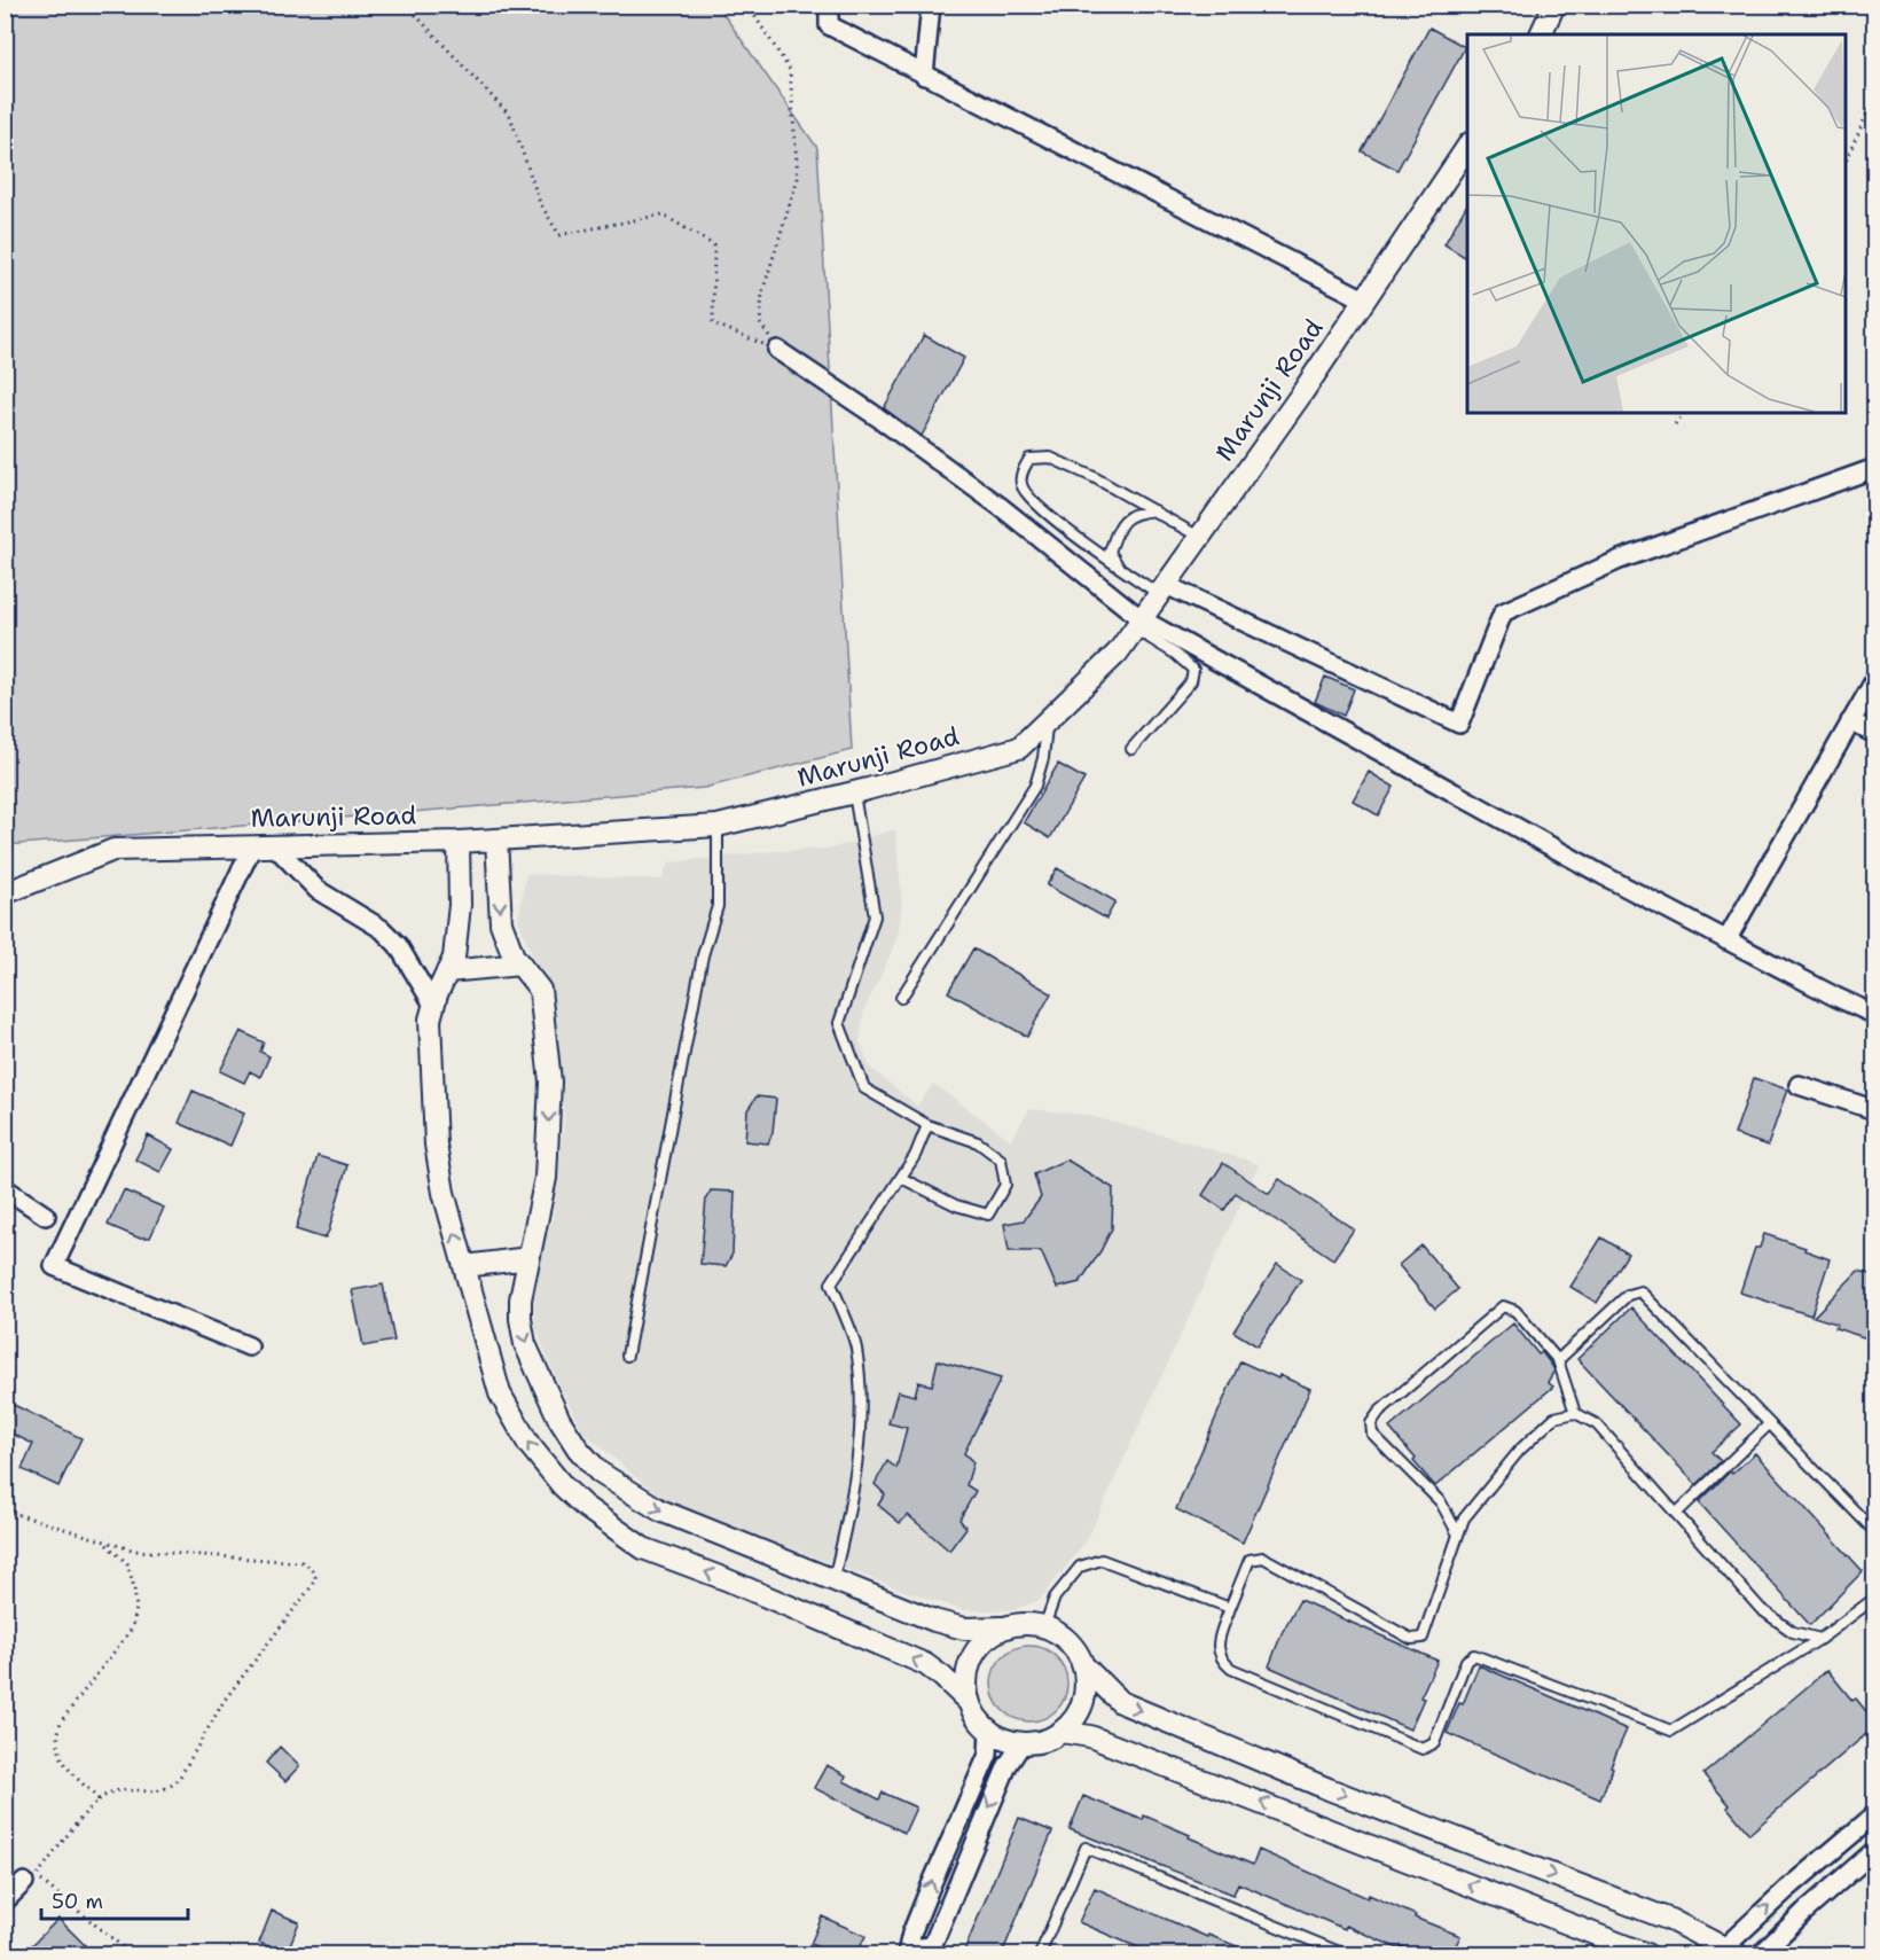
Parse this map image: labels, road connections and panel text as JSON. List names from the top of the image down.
{
  "streets": {
    "street": ["Marunji Road"]
  },
  "scale_bar": "50 m"
}
